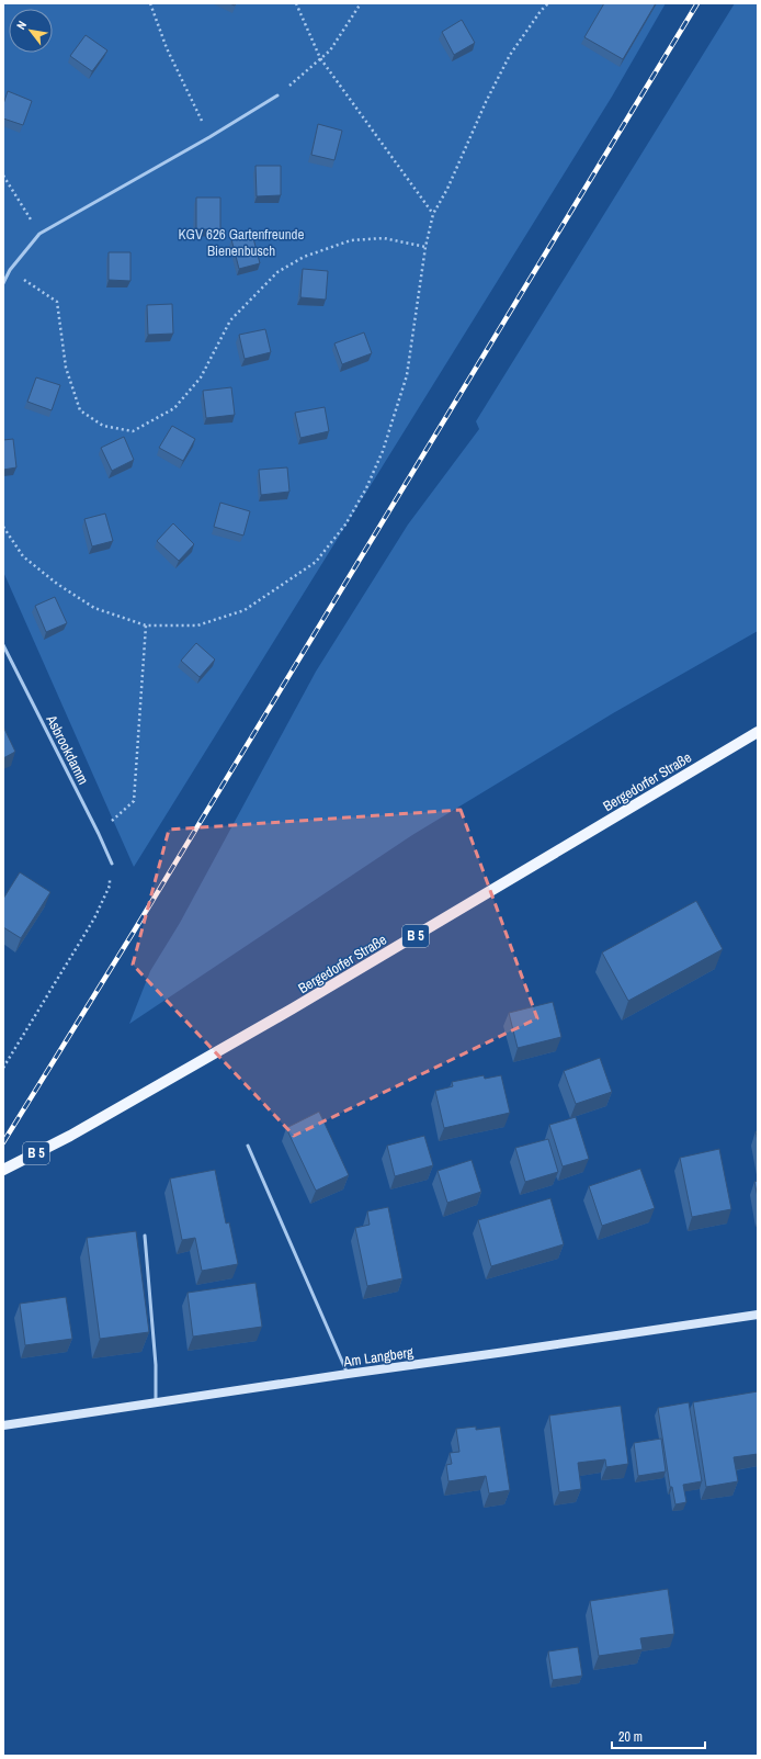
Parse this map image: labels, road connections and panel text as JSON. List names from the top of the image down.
{
  "streets": {
    "main road": ["Bergedorfer Straße", "B 5"],
    "street": ["Am Langberg"],
    "lane": ["Asbrookdamm"]
  },
  "parks": ["KGV 626 Gartenfreunde Bienenbusch"],
  "scale_bar": "20 m",
  "north": "top left"
}
